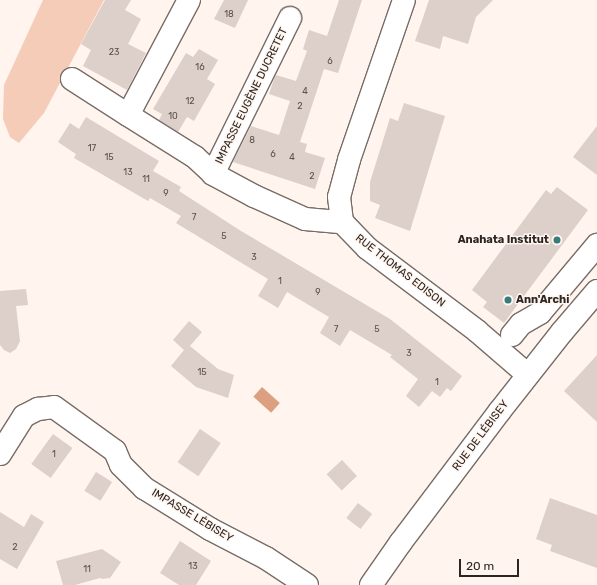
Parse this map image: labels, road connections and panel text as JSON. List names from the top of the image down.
{
  "streets": {
    "street": [
      "IMPASSE EUGÈNE DUCRETET",
      "RUE THOMAS EDISON",
      "RUE DE LÉBISEY",
      "IMPASSE LÉBISEY"
    ]
  },
  "crossings": [
    ["RUE THOMAS EDISON", "RUE DE LÉBISEY"]
  ],
  "places": ["Anahata Institut", "Ann'Archi"],
  "house_numbers": [
    "18",
    "23",
    "6",
    "16",
    "4",
    "12",
    "2",
    "10",
    "8",
    "17",
    "6",
    "15",
    "4",
    "13",
    "2",
    "11",
    "9",
    "7",
    "5",
    "3",
    "1",
    "9",
    "7",
    "5",
    "3",
    "15",
    "1",
    "1",
    "2",
    "13",
    "11"
  ],
  "scale_bar": "20 m"
}
